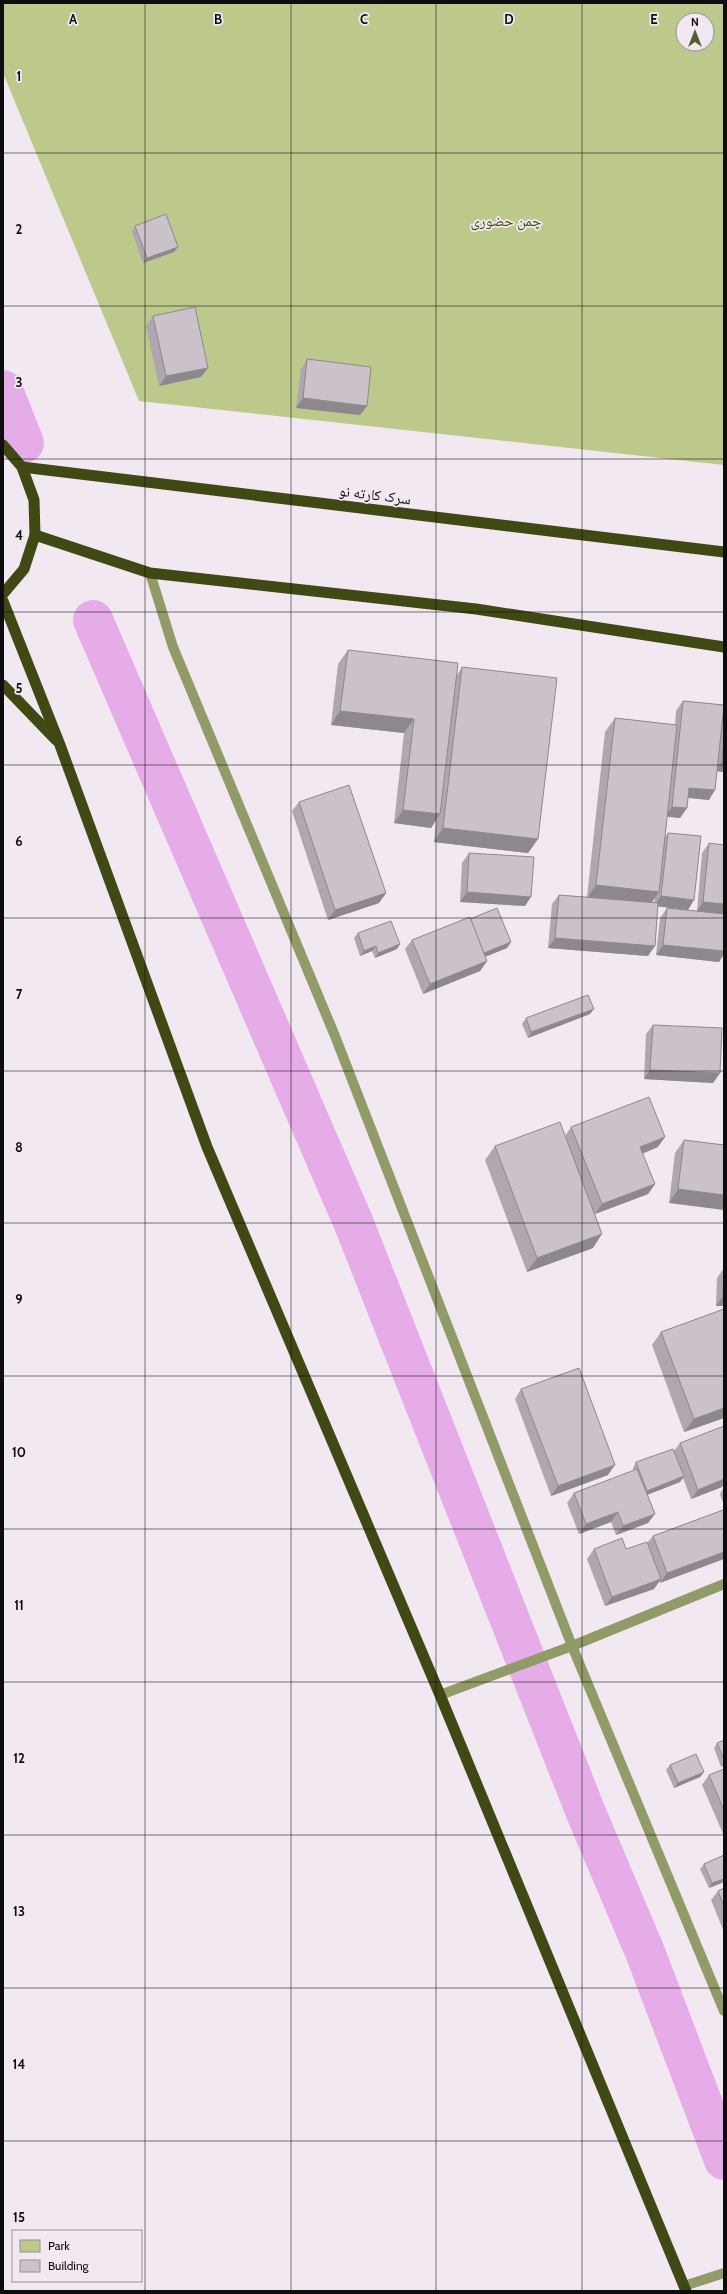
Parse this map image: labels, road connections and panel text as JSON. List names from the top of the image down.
{
  "streets": {
    "highway": ["سرک کارته نو"]
  },
  "parks": ["چمن حضوری"],
  "legend": ["Park", "Building"],
  "north": "top",
  "grid": {
    "columns": [
      "A",
      "B",
      "C",
      "D",
      "E"
    ],
    "rows": [
      "1",
      "2",
      "3",
      "4",
      "5",
      "6",
      "7",
      "8",
      "9",
      "10",
      "11",
      "12",
      "13",
      "14",
      "15"
    ]
  }
}
